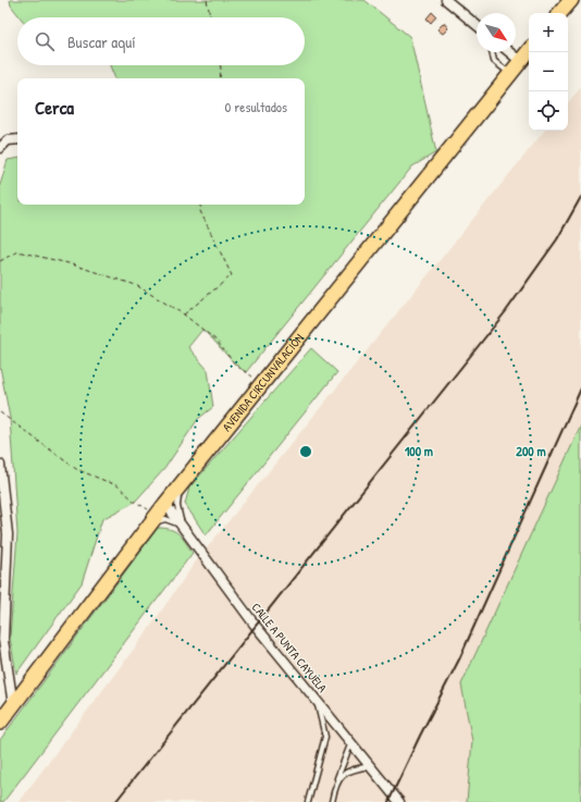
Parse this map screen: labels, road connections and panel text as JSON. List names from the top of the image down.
{
  "streets": {
    "highway": ["AVENIDA CIRCUNVALACIÓN"],
    "street": ["CALLE A PUNTA CAYUELA"]
  },
  "crossings": [
    ["AVENIDA CIRCUNVALACIÓN", "CALLE A PUNTA CAYUELA"]
  ],
  "north": "bottom right",
  "page": {
    "map_buttons": ["+", "−"],
    "search": "Buscar aquí",
    "heading": ["Cerca", "0 resultados"]
  },
  "rings": ["100 m", "200 m"]
}
